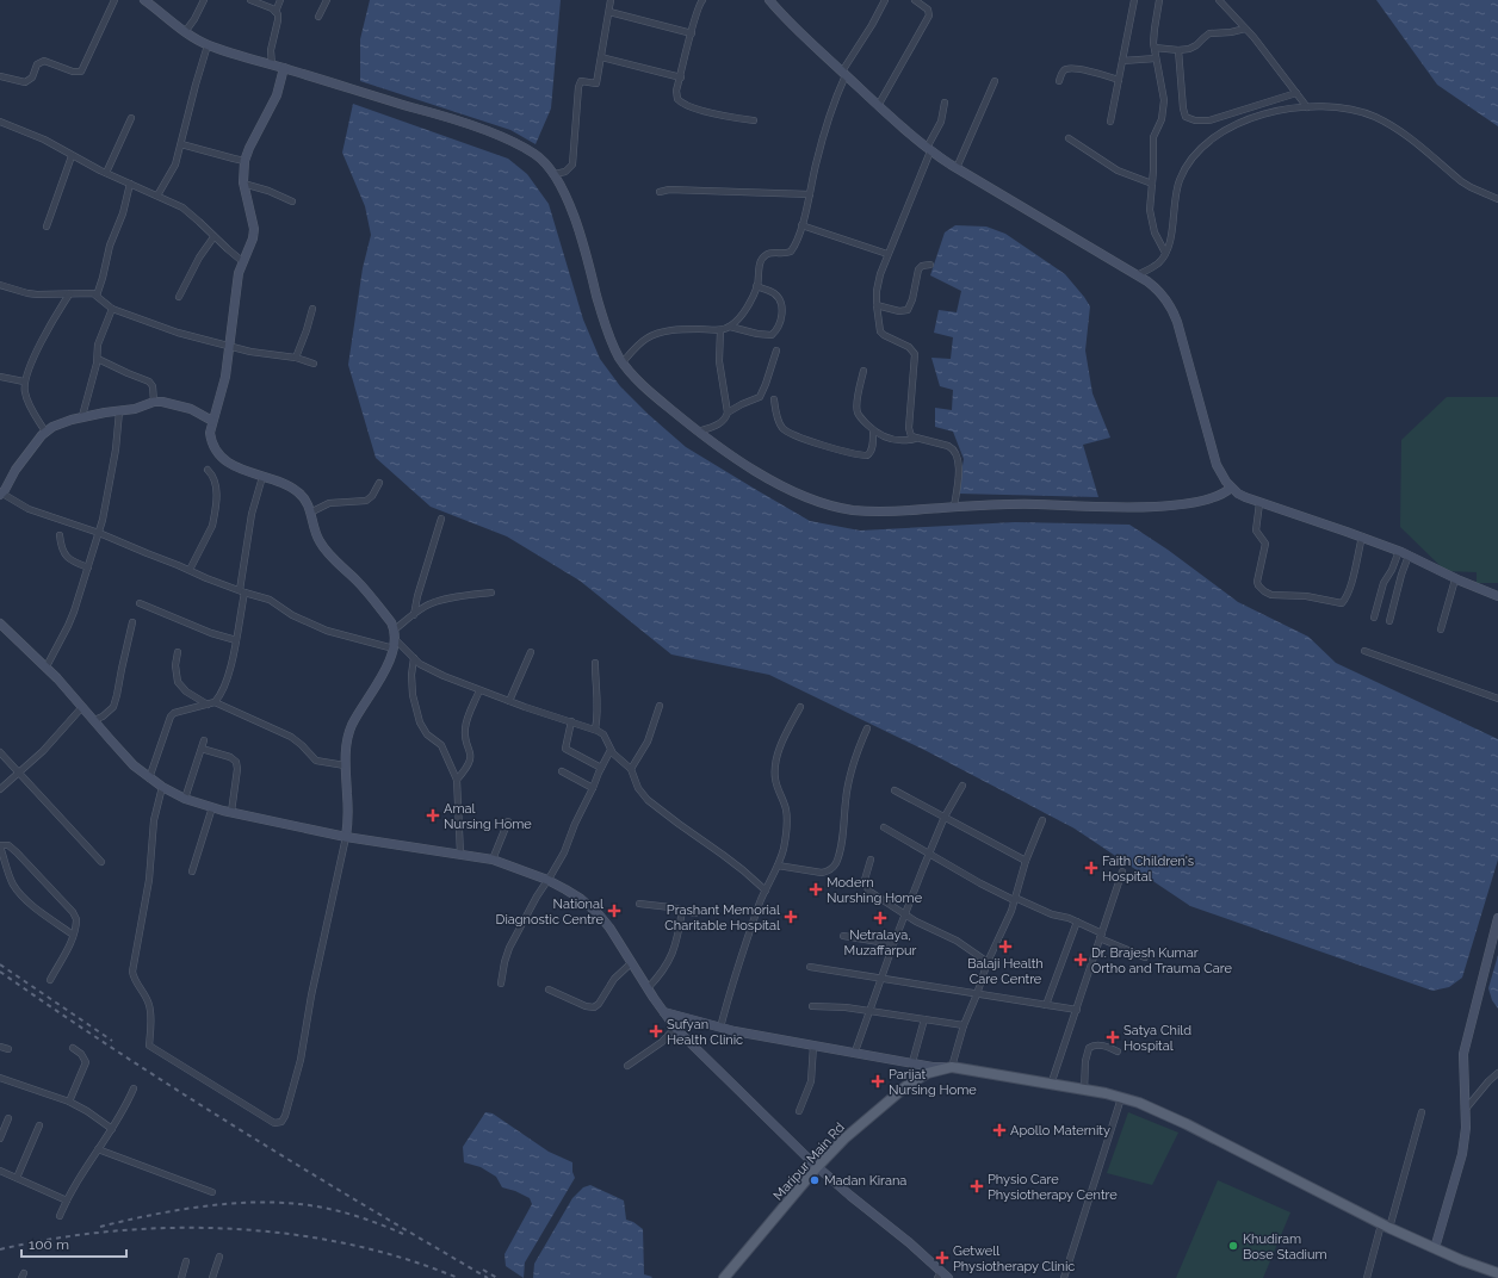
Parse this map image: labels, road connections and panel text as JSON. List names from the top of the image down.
{
  "streets": {
    "main road": ["Maripur Main Rd"]
  },
  "places": {
    "health": [
      "Amal Nursing Home",
      "Faith Children's Hospital",
      "Modern Nurshing Home",
      "National Diagnostic Centre",
      "Prashant Memorial Charitable Hospital",
      "Netralaya, Muzaffarpur",
      "Balaji Health Care Centre",
      "Dr. Brajesh Kumar Ortho and Trauma Care",
      "Sufyan Health Clinic",
      "Satya Child Hospital",
      "Parijat Nursing Home",
      "Apollo Maternity",
      "Physio Care Physiotherapy Centre",
      "Getwell Physiotherapy Clinic"
    ],
    "other": ["Madan Kirana", "Khudiram Bose Stadium"]
  },
  "scale_bar": "100 m"
}
